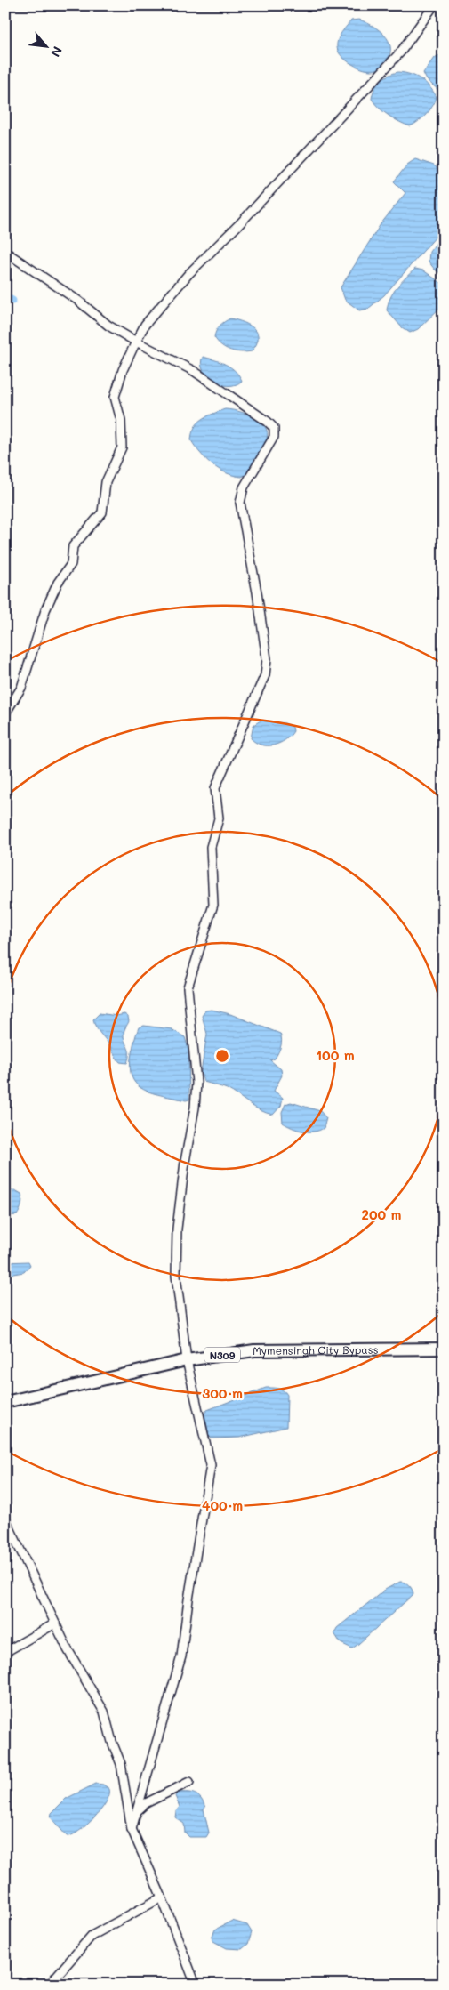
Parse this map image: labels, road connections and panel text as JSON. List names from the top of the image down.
{
  "streets": {
    "highway": ["Mymensingh City Bypass", "N309"]
  },
  "north": "bottom right",
  "rings": [
    "100 m",
    "200 m",
    "300 m",
    "400 m"
  ]
}
